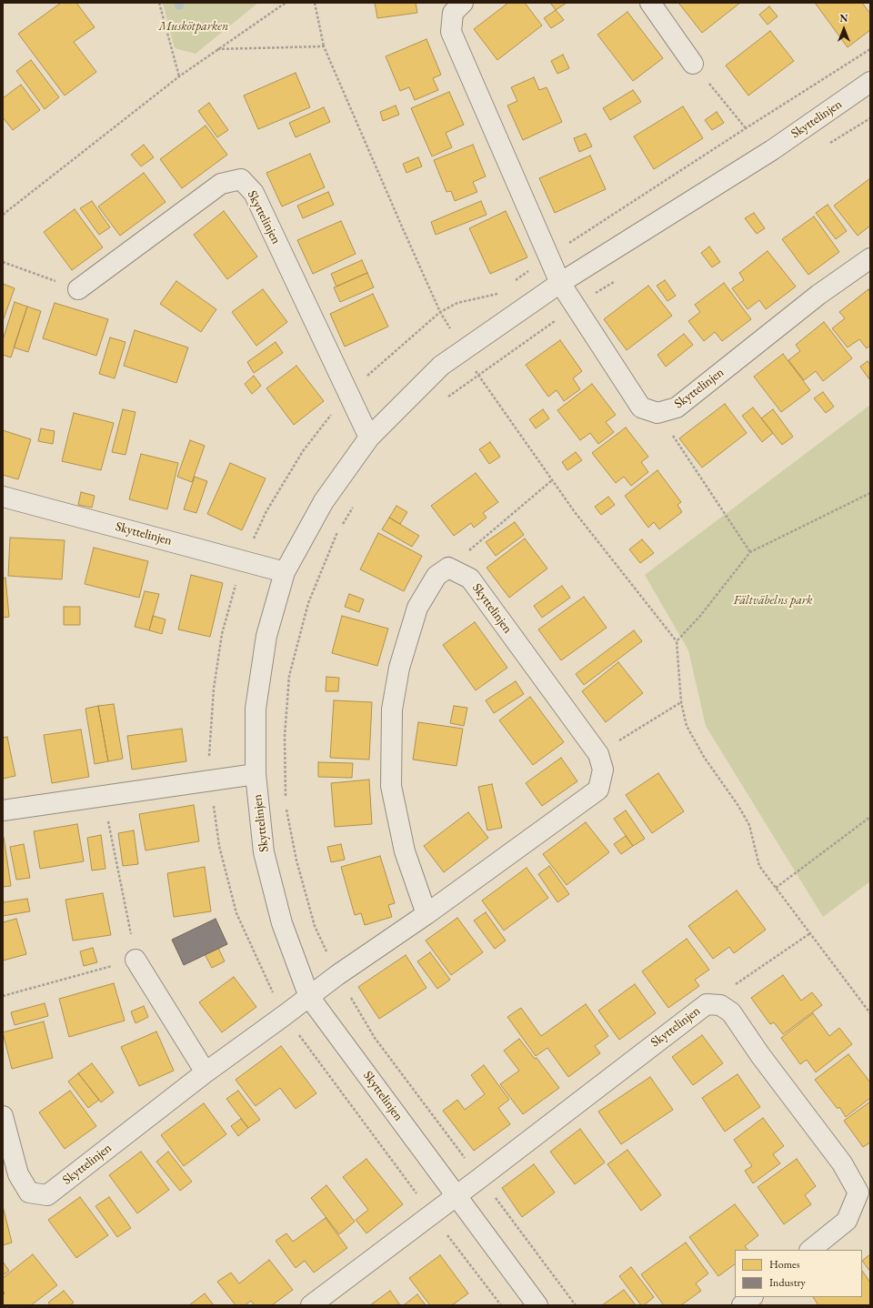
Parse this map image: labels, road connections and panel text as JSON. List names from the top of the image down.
{
  "streets": {
    "street": ["Skyttelinjen"]
  },
  "parks": ["Muskötparken", "Fältväbelns park"],
  "legend": ["Homes", "Industry"],
  "north": "top"
}
